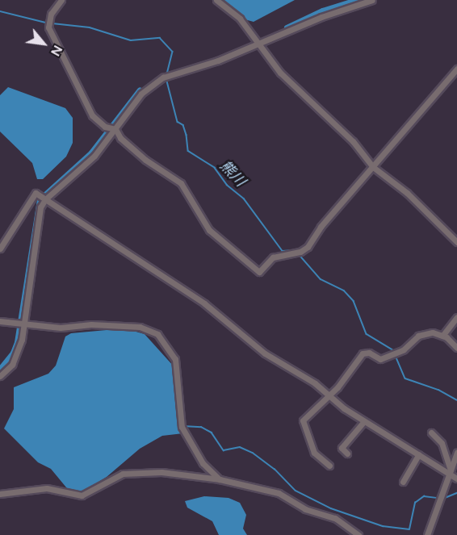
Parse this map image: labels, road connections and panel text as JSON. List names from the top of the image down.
{
  "water": ["熊川"],
  "north": "bottom right"
}
